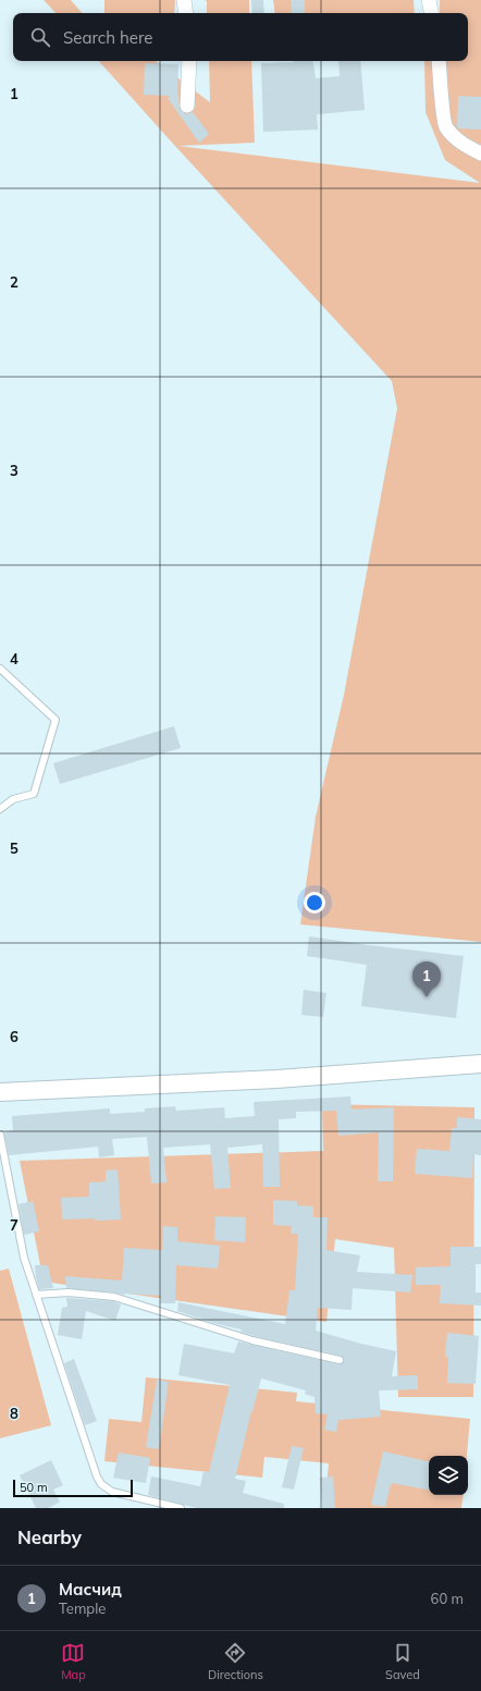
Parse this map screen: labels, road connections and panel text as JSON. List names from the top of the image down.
{
  "scale_bar": "50 m",
  "page": {
    "search": "Search here",
    "pins": "1",
    "scale": "50 m",
    "heading": "Nearby",
    "list": [
      {
        "mark": "1",
        "name": "Масчид",
        "note": "Temple",
        "value": "60 m"
      }
    ],
    "nav": ["Map", "Directions", "Saved"]
  },
  "grid": {
    "rows": [
      "1",
      "2",
      "3",
      "4",
      "5",
      "6",
      "7",
      "8"
    ]
  }
}
